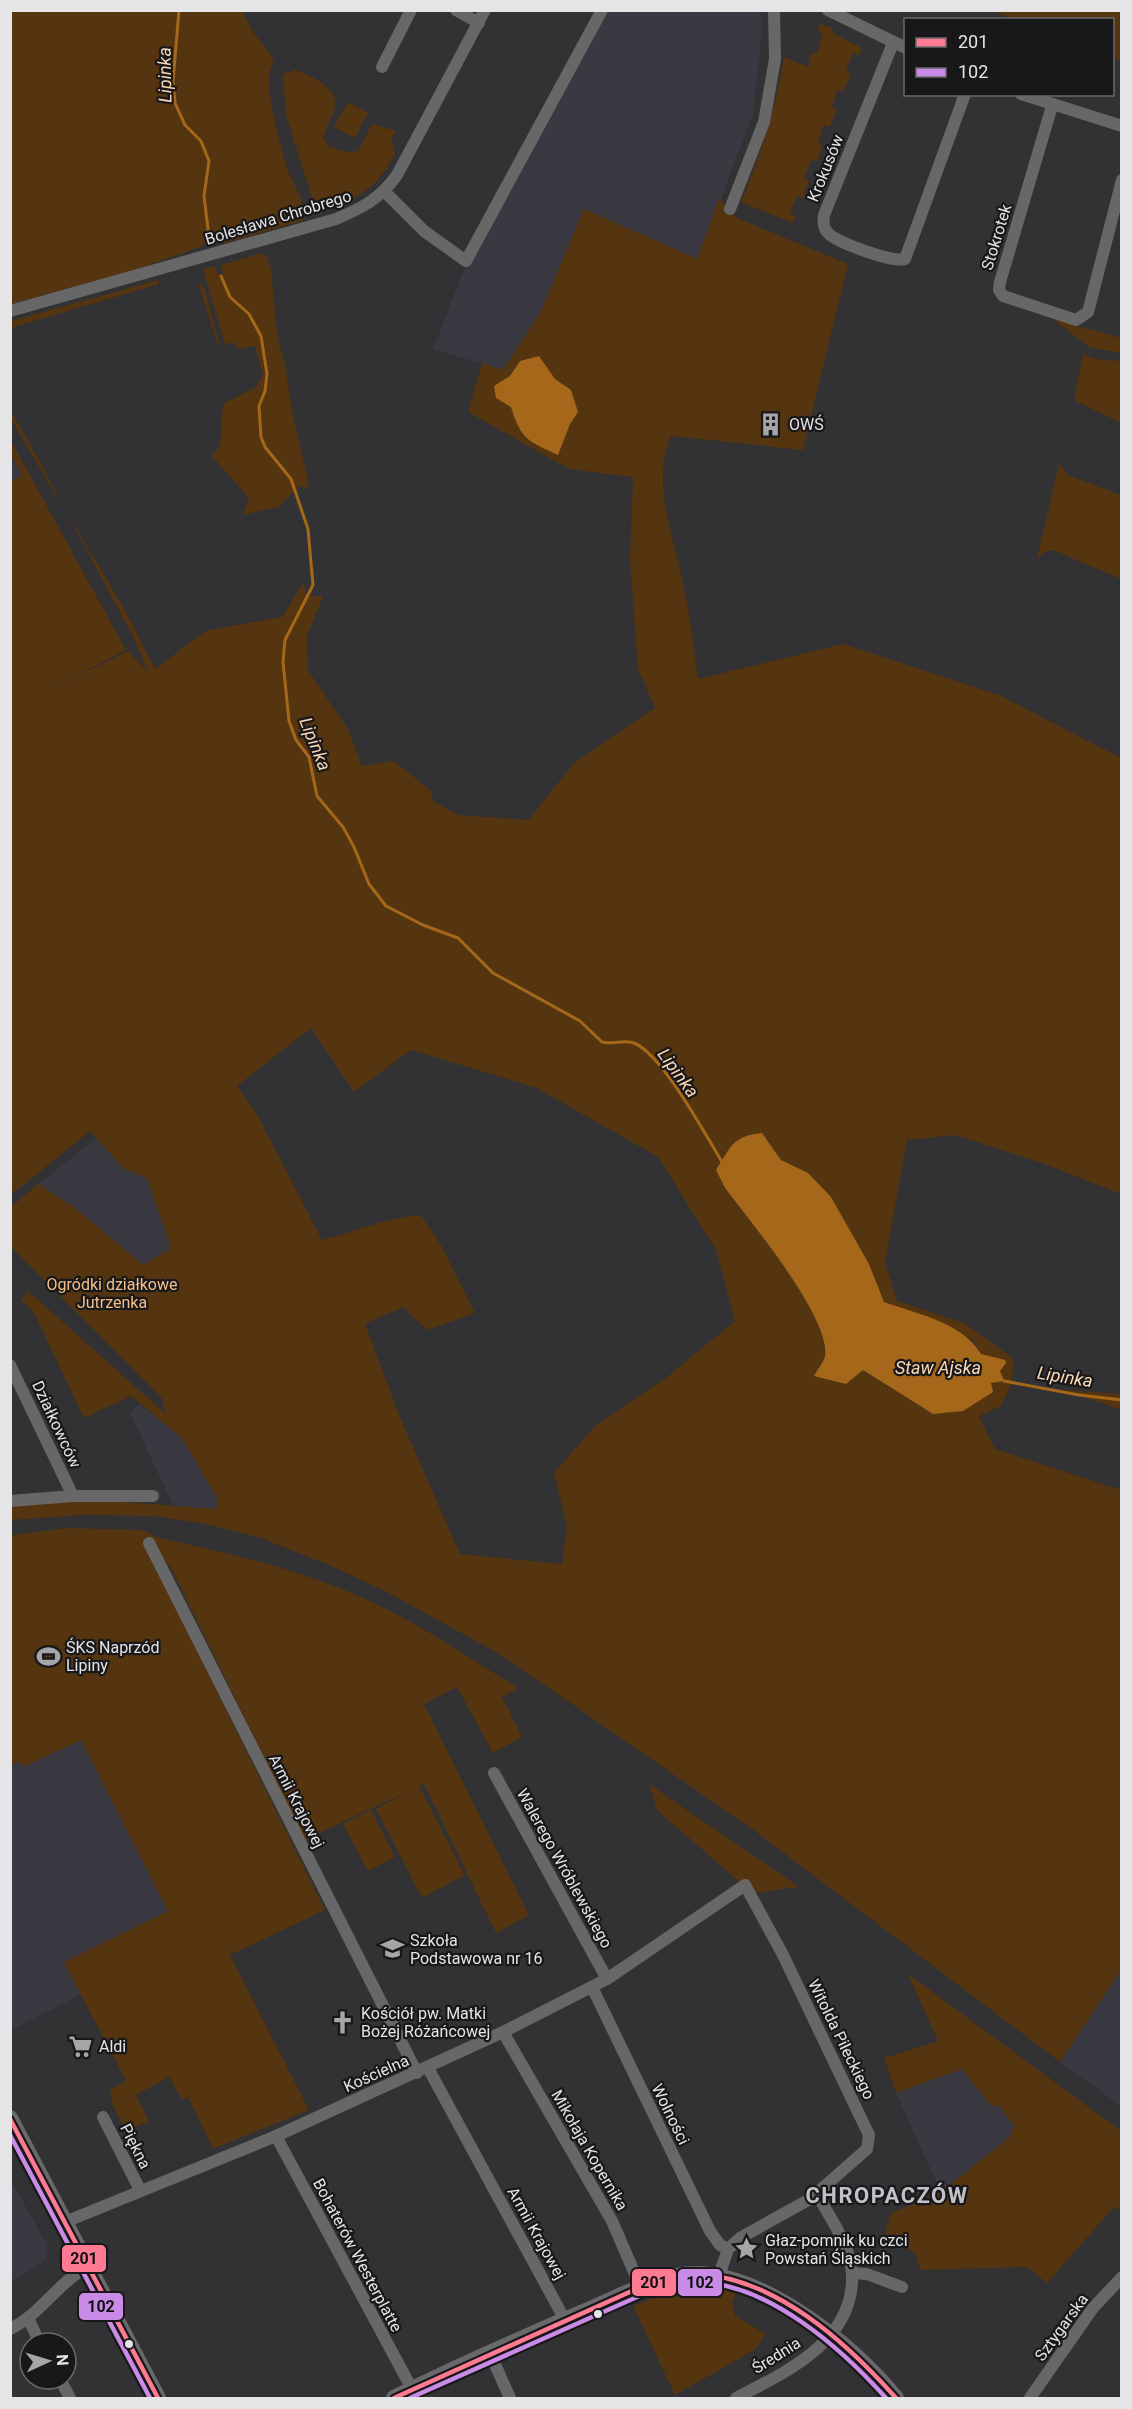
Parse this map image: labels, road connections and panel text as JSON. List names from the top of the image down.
{
  "streets": {
    "street": [
      "Krokusów",
      "Bolesława Chrobrego",
      "Stokrotek",
      "Działkowców",
      "Armii Krajowej",
      "Walerego Wróblewskiego",
      "Witolda Pileckiego",
      "Kościelna",
      "Wolności",
      "Piękna",
      "Mikołaja Kopernika",
      "Bohaterów Westerplatte",
      "Sztygarska",
      "Średnia"
    ]
  },
  "crossings": [
    ["Armii Krajowej", "Kościelna"],
    ["Walerego Wróblewskiego", "Kościelna"],
    ["Witolda Pileckiego", "Kościelna"],
    ["Witolda Pileckiego", "Wolności"],
    ["Kościelna", "Wolności"],
    ["Kościelna", "Piękna"],
    ["Kościelna", "Mikołaja Kopernika"],
    ["Kościelna", "Bohaterów Westerplatte"]
  ],
  "districts": ["CHROPACZÓW"],
  "water": ["Lipinka", "Staw Ajska"],
  "parks": ["Ogródki działkowe Jutrzenka"],
  "places": {
    "building": ["OWŚ"],
    "sports": ["ŚKS Naprzód Lipiny"],
    "school or university": ["Szkoła Podstawowa nr 16"],
    "church": ["Kościół pw. Matki Bożej Różańcowej"],
    "supermarket": ["Aldi"],
    "place": ["Głaz-pomnik ku czci Powstań Śląskich"]
  },
  "lines": ["transit line 201", "transit line 102"],
  "legend": ["201", "102"],
  "north": "right"
}
